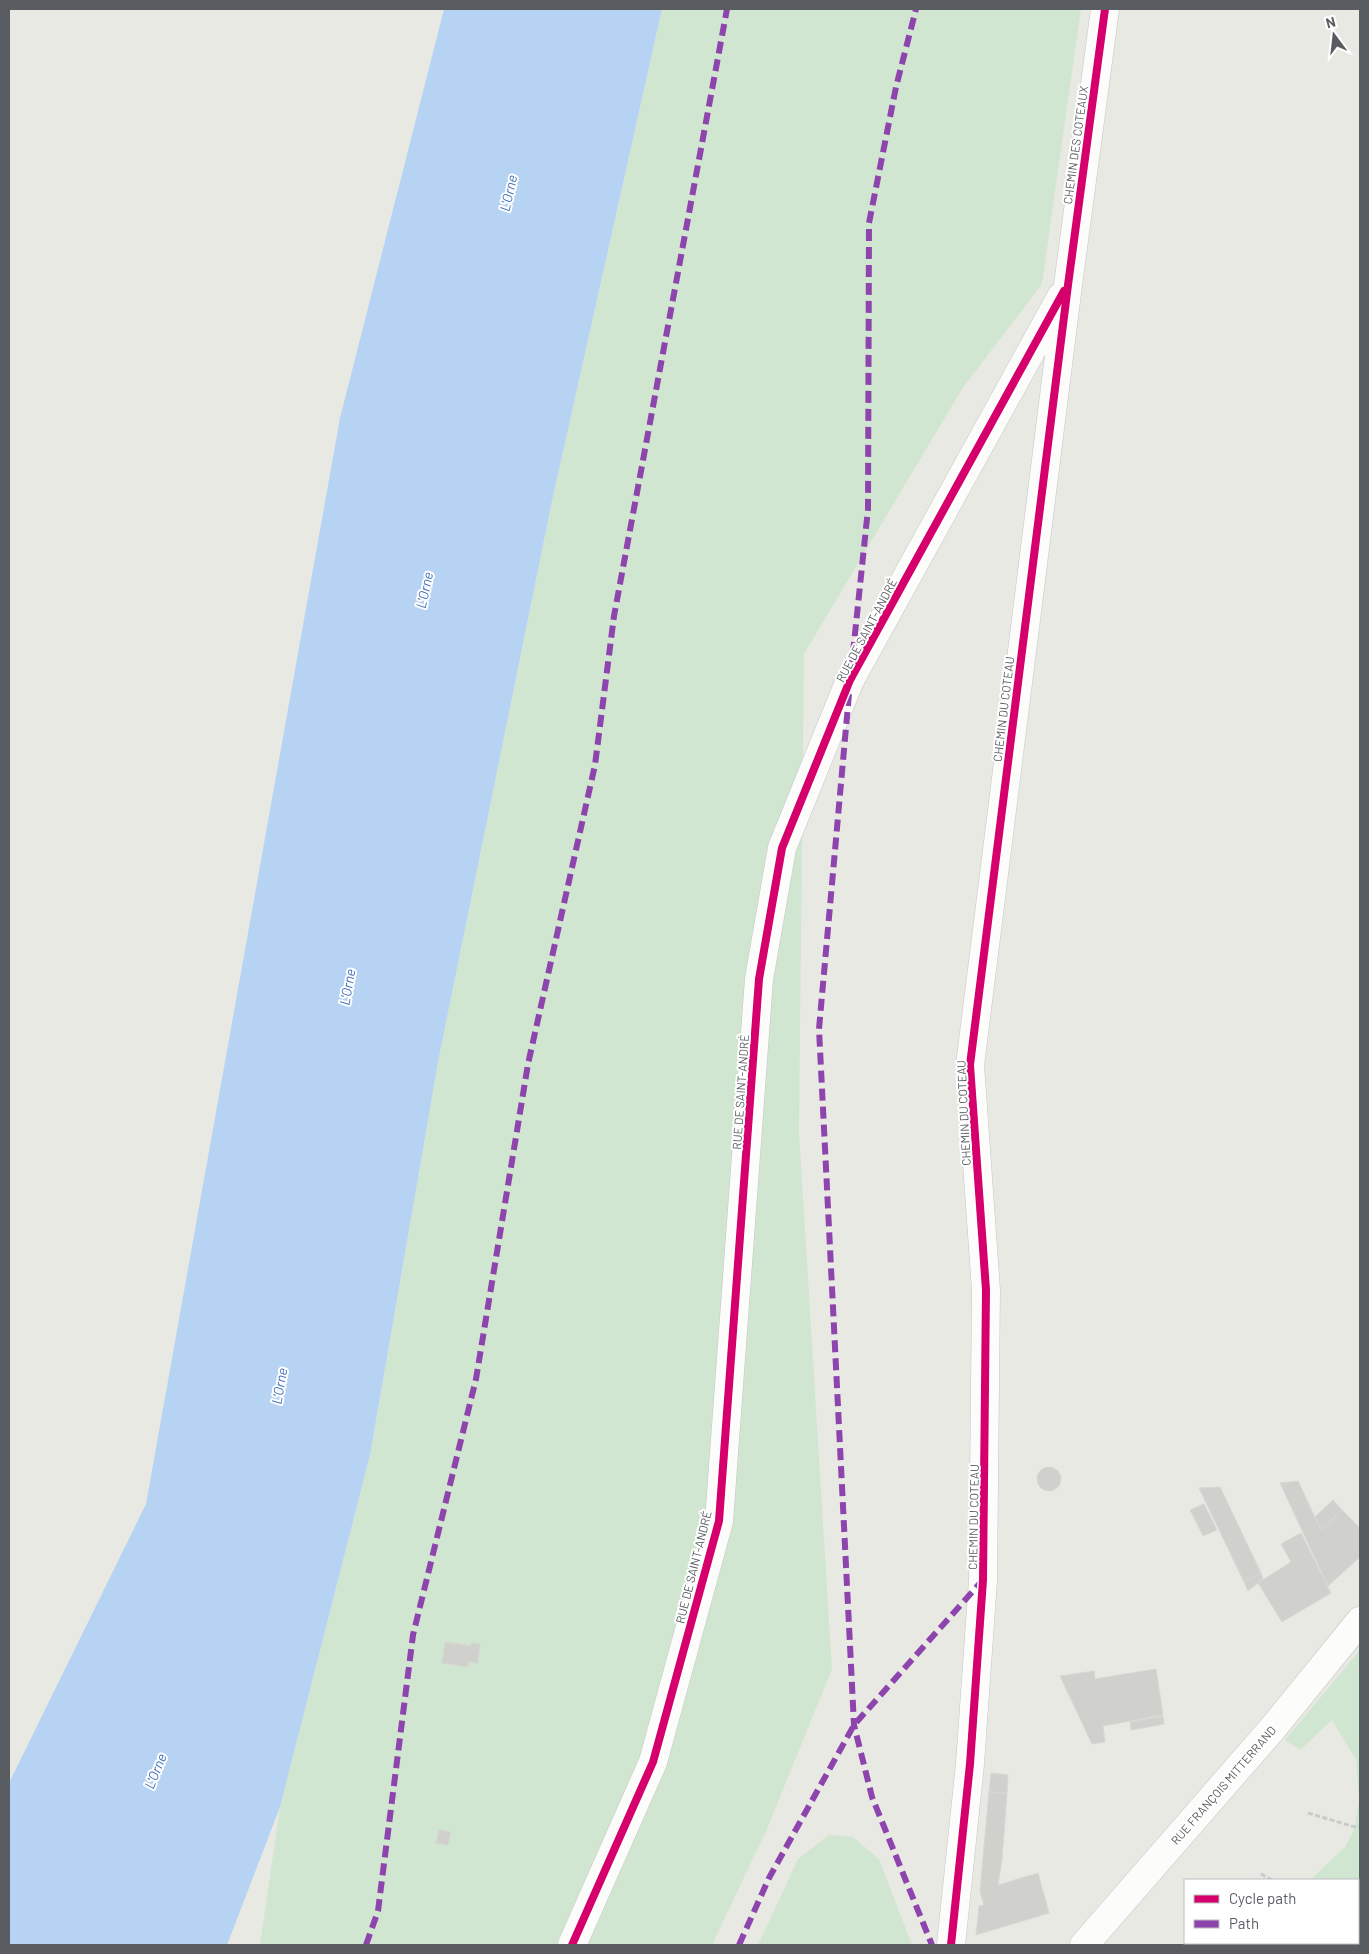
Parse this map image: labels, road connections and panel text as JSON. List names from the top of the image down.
{
  "streets": {
    "street": [
      "CHEMIN DES COTEAUX",
      "RUE DE SAINT-ANDRÉ",
      "CHEMIN DU COTEAU",
      "RUE FRANÇOIS MITTERRAND"
    ]
  },
  "crossings": [
    ["CHEMIN DES COTEAUX", "RUE DE SAINT-ANDRÉ"],
    ["CHEMIN DES COTEAUX", "CHEMIN DU COTEAU"],
    ["RUE DE SAINT-ANDRÉ", "CHEMIN DU COTEAU"]
  ],
  "water": ["L'Orne"],
  "legend": ["Cycle path", "Path"],
  "north": "top"
}
